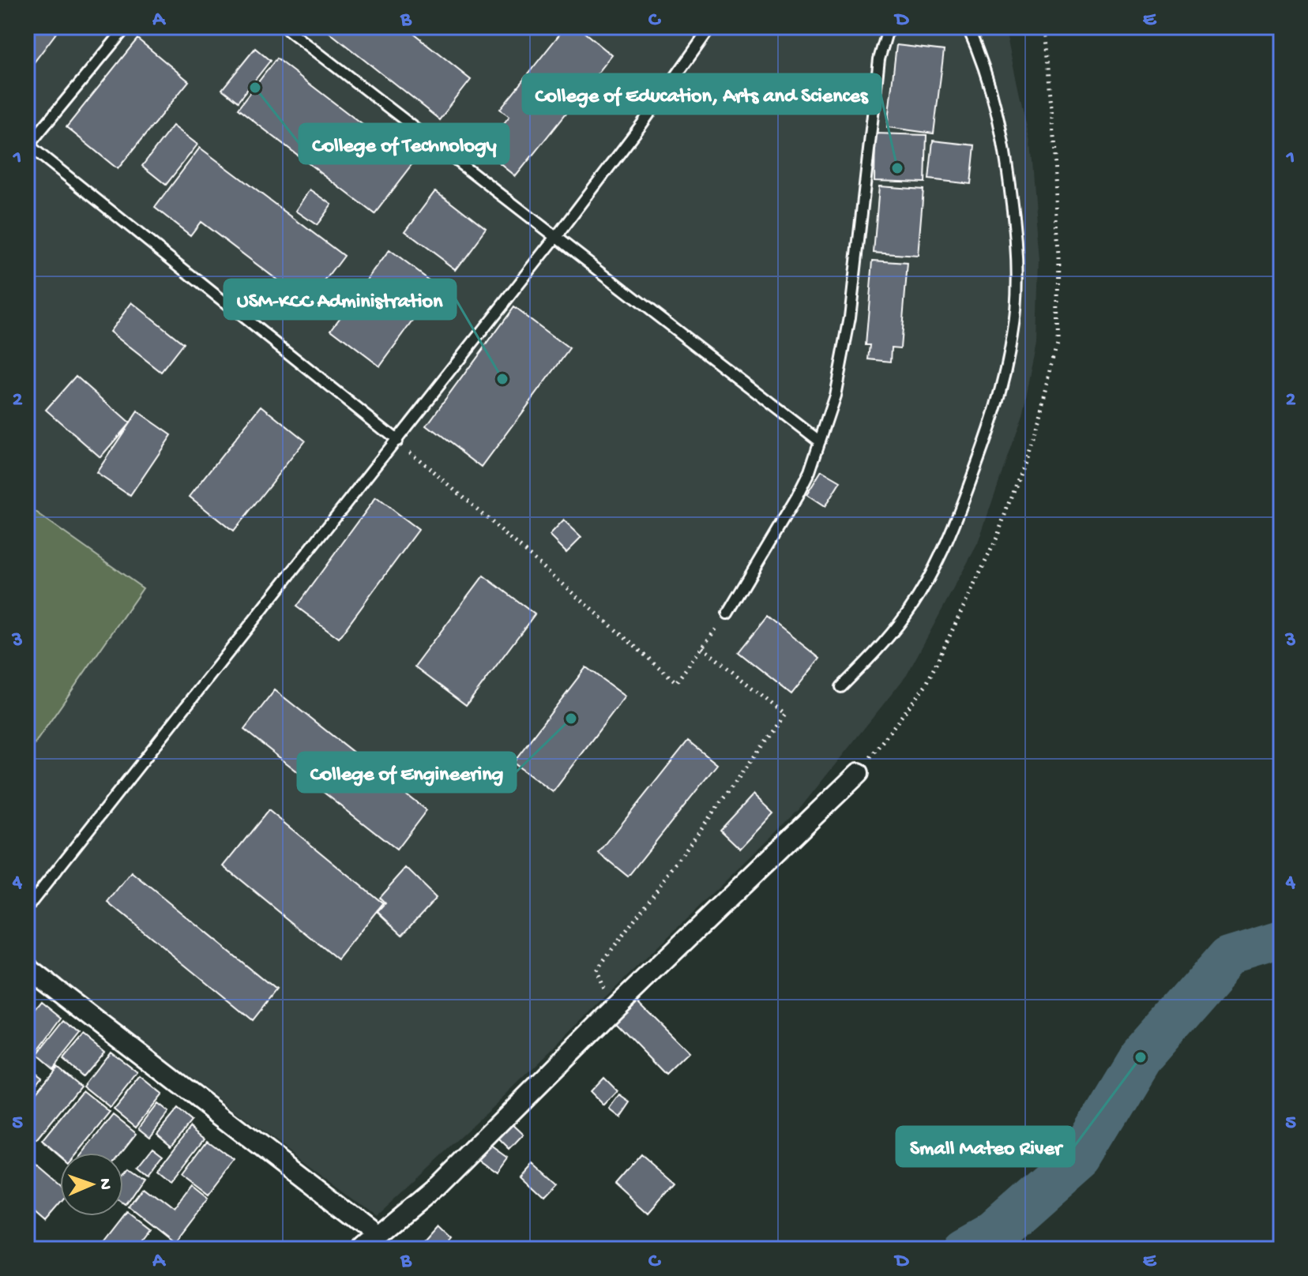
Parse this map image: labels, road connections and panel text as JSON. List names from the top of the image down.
{
  "places": [
    "College of Technology",
    "College of Education, Arts and Sciences",
    "USM-KCC Administration",
    "College of Engineering",
    "Small Mateo River"
  ],
  "north": "right",
  "grid": {
    "columns": [
      "A",
      "B",
      "C",
      "D",
      "E"
    ],
    "rows": [
      "1",
      "2",
      "3",
      "4",
      "5"
    ]
  }
}
